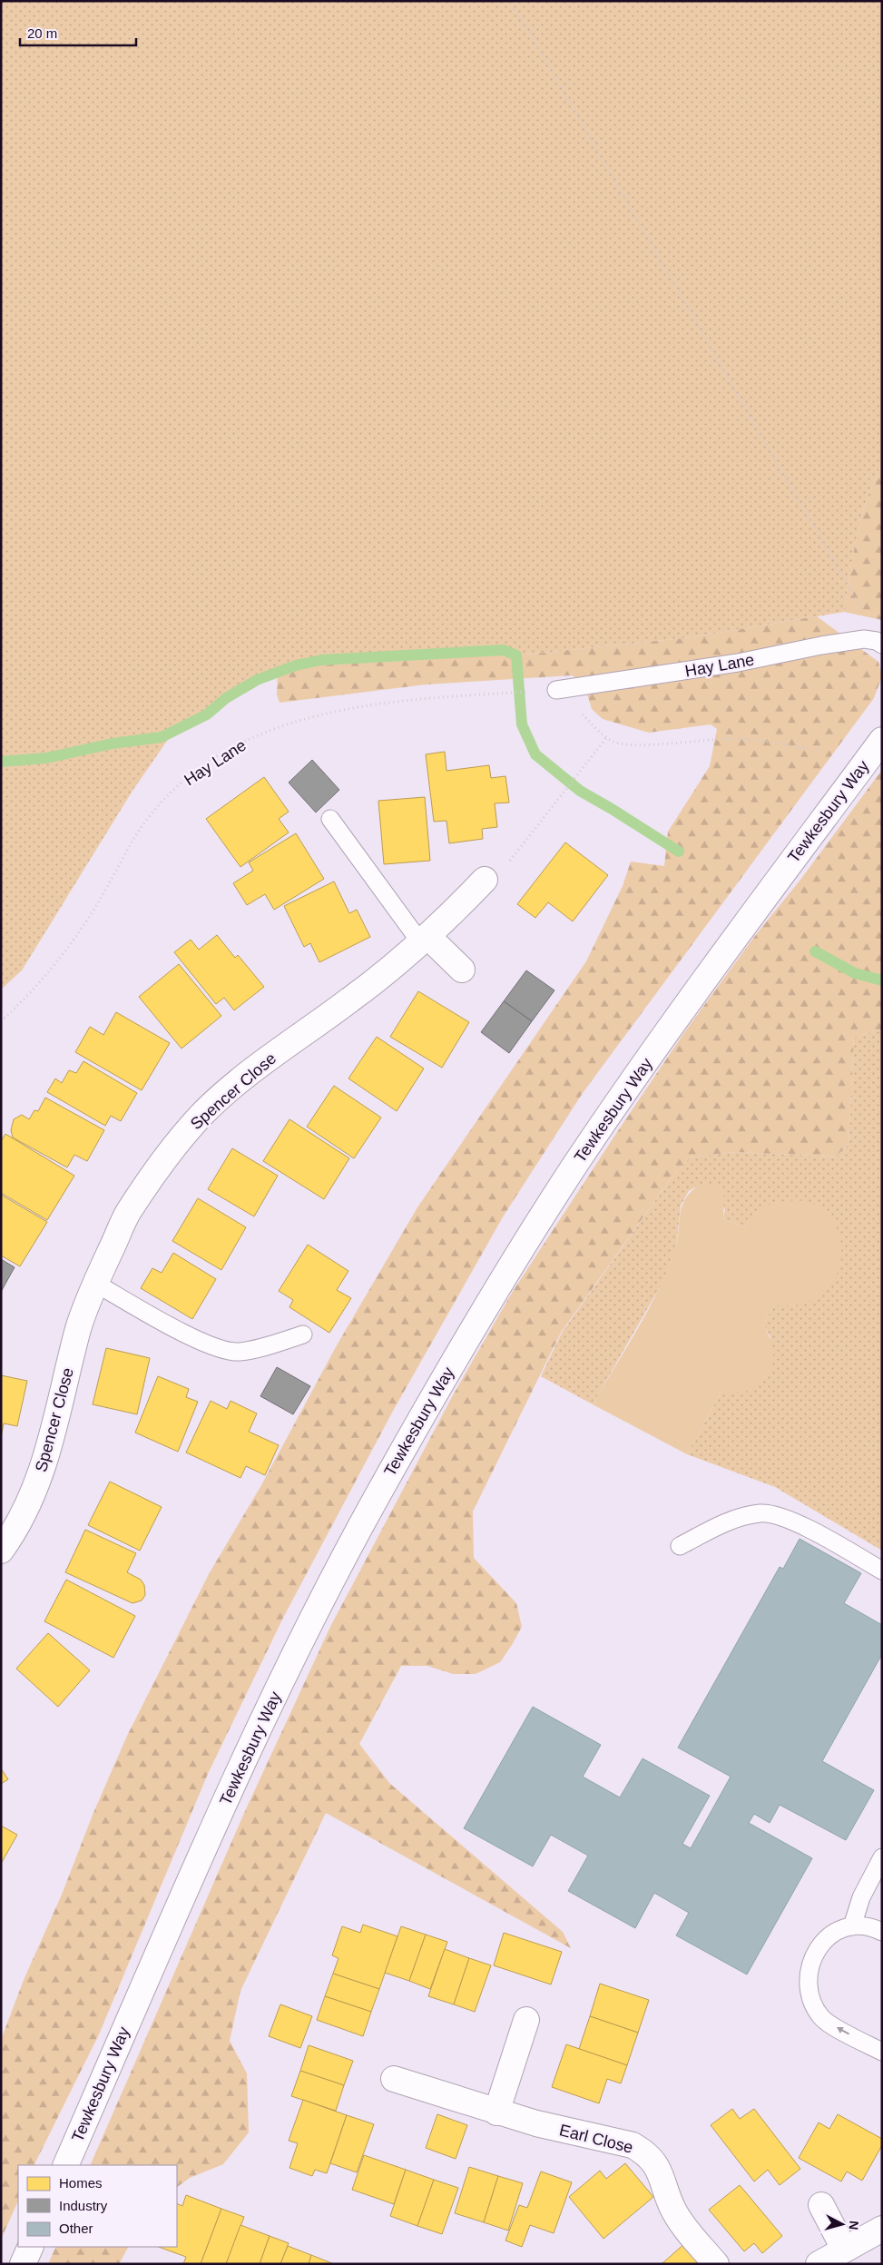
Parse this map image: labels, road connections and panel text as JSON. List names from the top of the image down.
{
  "streets": {
    "street": ["Tewkesbury Way", "Spencer Close", "Earl Close"],
    "lane": ["Hay Lane"]
  },
  "legend": ["Homes", "Industry", "Other"],
  "scale_bar": "20 m",
  "north": "right"
}
